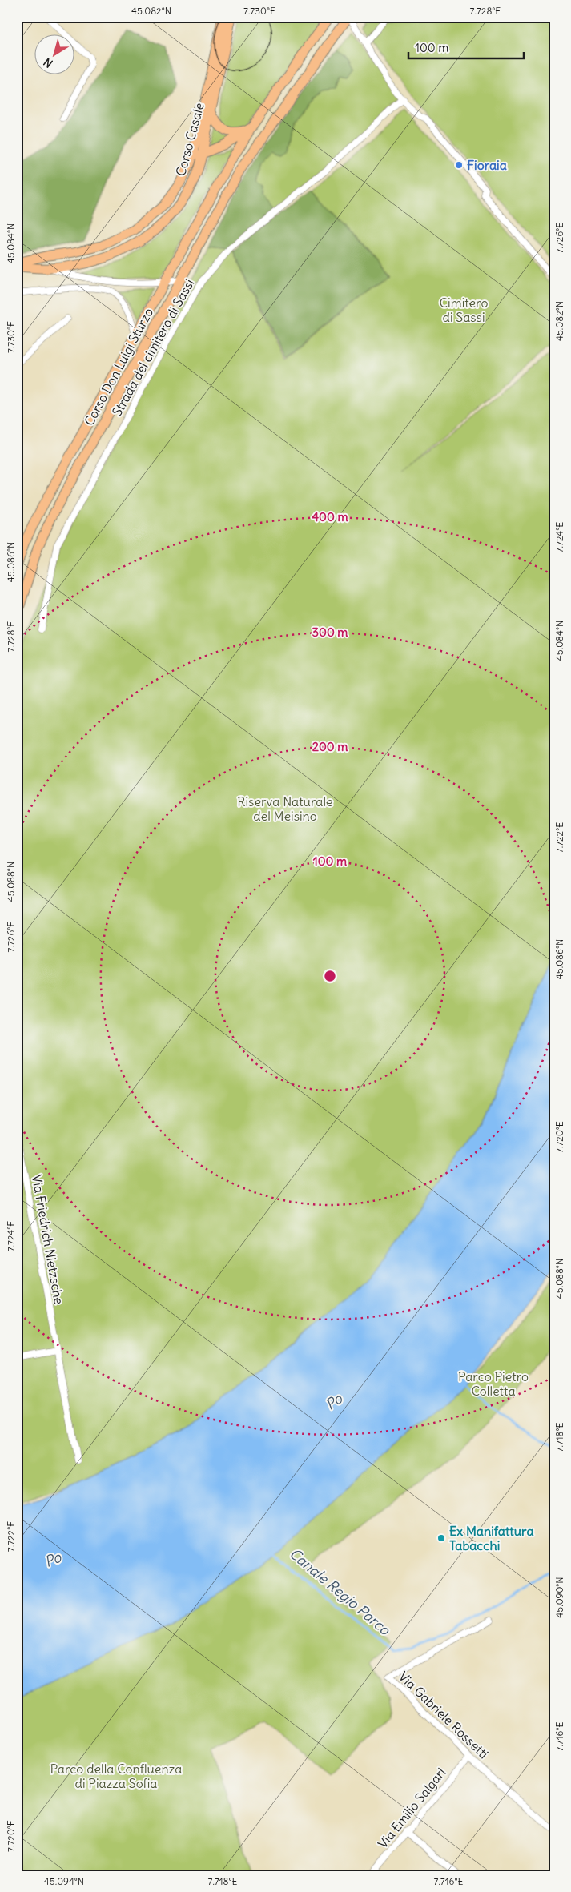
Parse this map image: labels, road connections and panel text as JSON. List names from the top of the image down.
{
  "streets": {
    "main road": ["Corso Casale", "Corso Don Luigi Sturzo"],
    "street": [
      "Strada del cimitero di Sassi",
      "Via Friedrich Nietzsche",
      "Via Gabriele Rossetti",
      "Via Emilio Salgari"
    ]
  },
  "crossings": [
    ["Via Gabriele Rossetti", "Via Emilio Salgari"]
  ],
  "water": ["Po", "Canale Regio Parco"],
  "parks": [
    "Cimitero di Sassi",
    "Riserva Naturale del Meisino",
    "Parco Pietro Colletta",
    "Parco della Confluenza di Piazza Sofia"
  ],
  "places": ["Fioraia", "Ex Manifattura Tabacchi"],
  "scale_bar": "100 m",
  "north": "bottom left",
  "coordinates": [
    "45.082°N",
    "7.730°E",
    "7.728°E",
    "7.726°E",
    "45.084°N",
    "7.724°E",
    "45.086°N",
    "7.722°E",
    "45.088°N",
    "7.720°E",
    "7.718°E",
    "45.090°N",
    "7.716°E",
    "45.094°N"
  ],
  "rings": [
    "400 m",
    "300 m",
    "200 m",
    "100 m"
  ]
}
